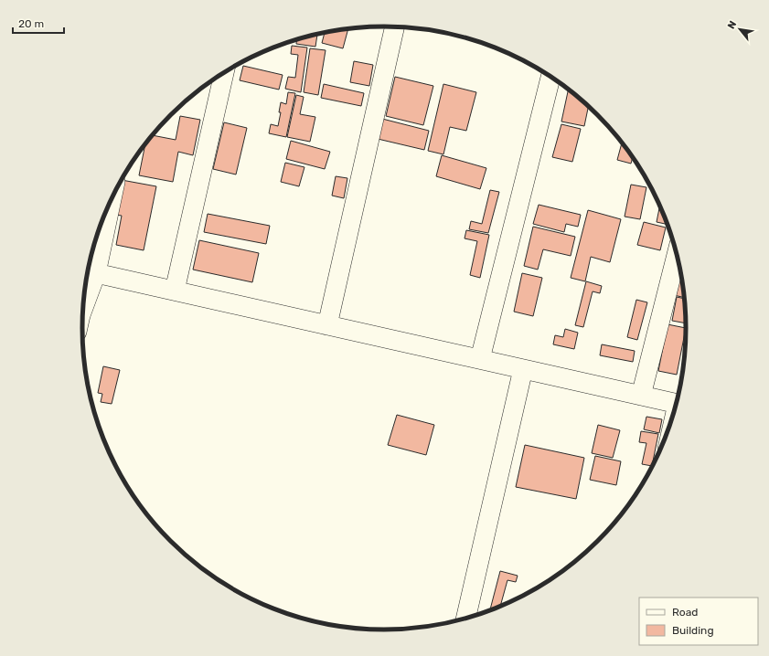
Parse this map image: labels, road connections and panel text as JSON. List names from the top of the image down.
{
  "legend": ["Road", "Building"],
  "scale_bar": "20 m",
  "north": "top left"
}
